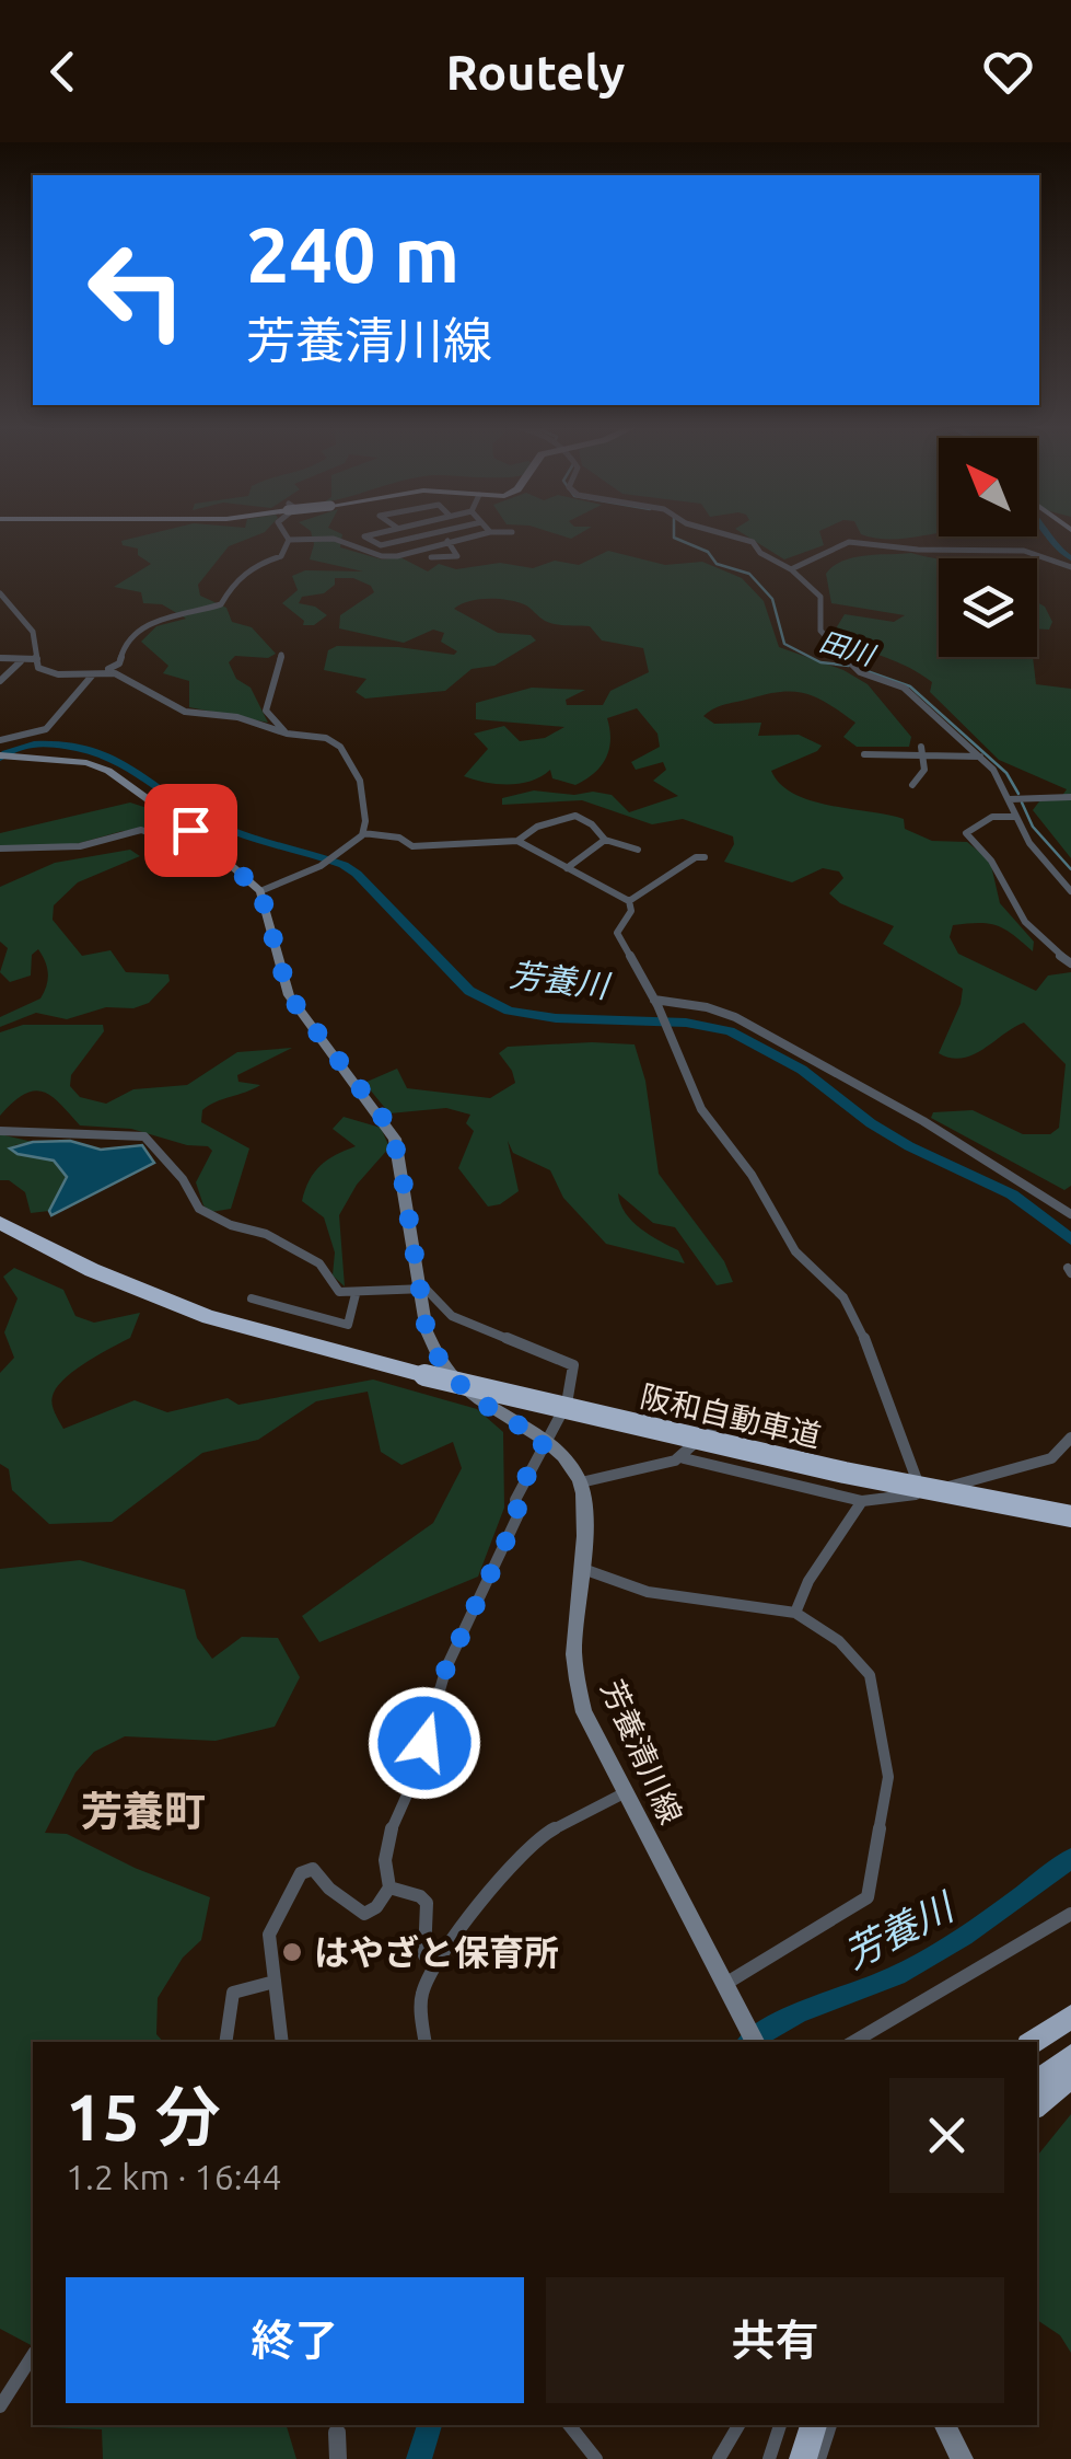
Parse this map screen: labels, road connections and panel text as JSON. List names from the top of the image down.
{
  "streets": {
    "highway": ["阪和自動車道"],
    "main road": ["芳養清川線"]
  },
  "districts": ["芳養町"],
  "water": ["田川", "芳養川"],
  "places": ["はやざと保育所"],
  "north": "top left",
  "page": {
    "header": "Routely",
    "turn": ["240 m", "芳養清川線"],
    "heading": ["15 分", "1.2 km · 16:44"],
    "buttons": ["終了", "共有"]
  }
}
